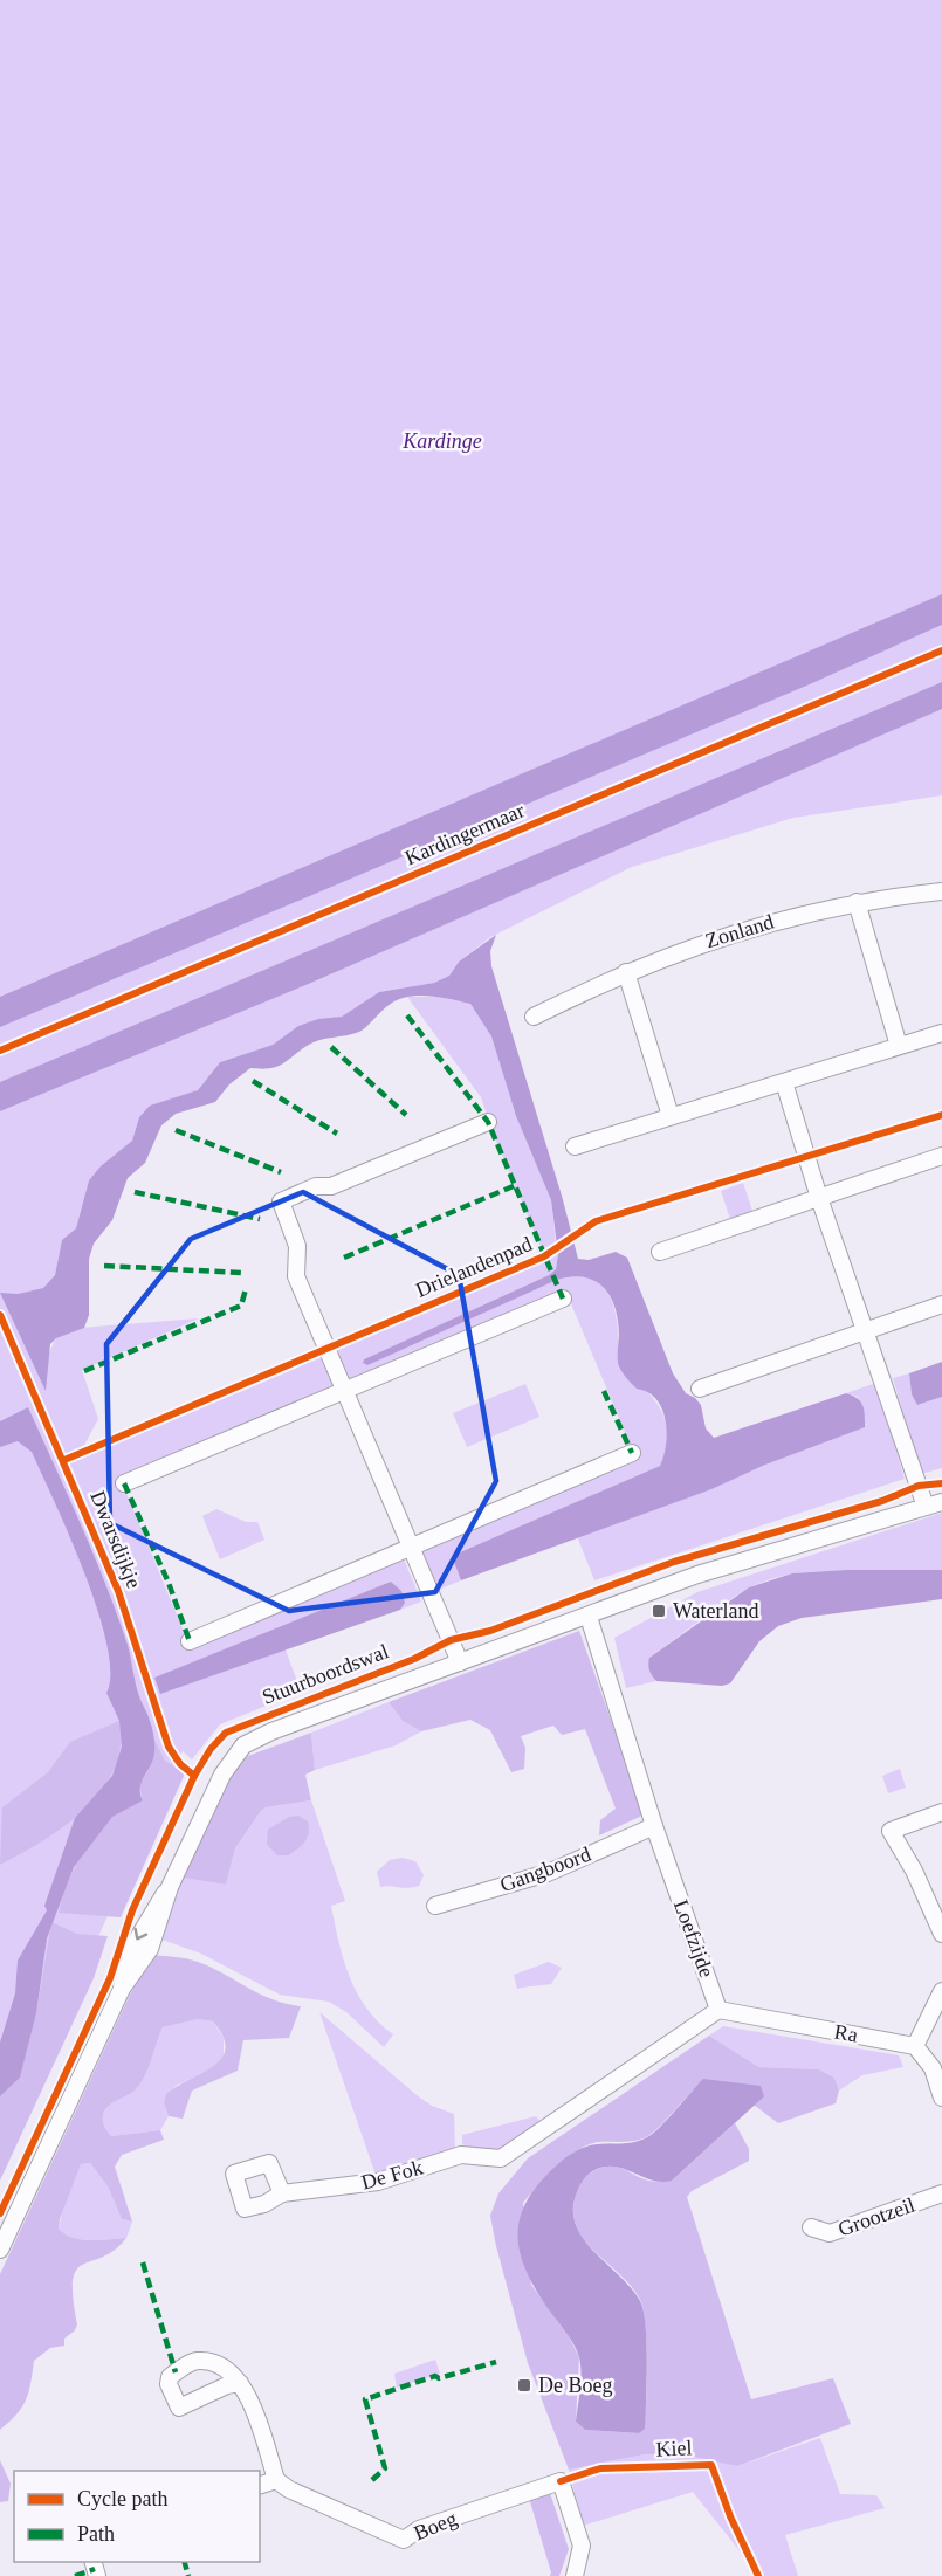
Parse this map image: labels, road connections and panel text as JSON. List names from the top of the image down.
{
  "streets": {
    "street": [
      "Zonland",
      "Stuurboordswal",
      "Gangboord",
      "Loefzijde",
      "Ra",
      "De Fok",
      "Grootzeil",
      "Boeg"
    ],
    "cycle path": [
      "Kardingermaar",
      "Drielandenpad",
      "Dwarsdijkje",
      "Kiel"
    ]
  },
  "crossings": [
    ["Stuurboordswal", "Loefzijde"],
    ["Gangboord", "Loefzijde"],
    ["Loefzijde", "Ra"],
    ["Loefzijde", "De Fok"],
    ["Ra", "De Fok"]
  ],
  "parks": ["Kardinge"],
  "places": {
    "transit": ["Waterland", "De Boeg"]
  },
  "legend": ["Cycle path", "Path"]
}
